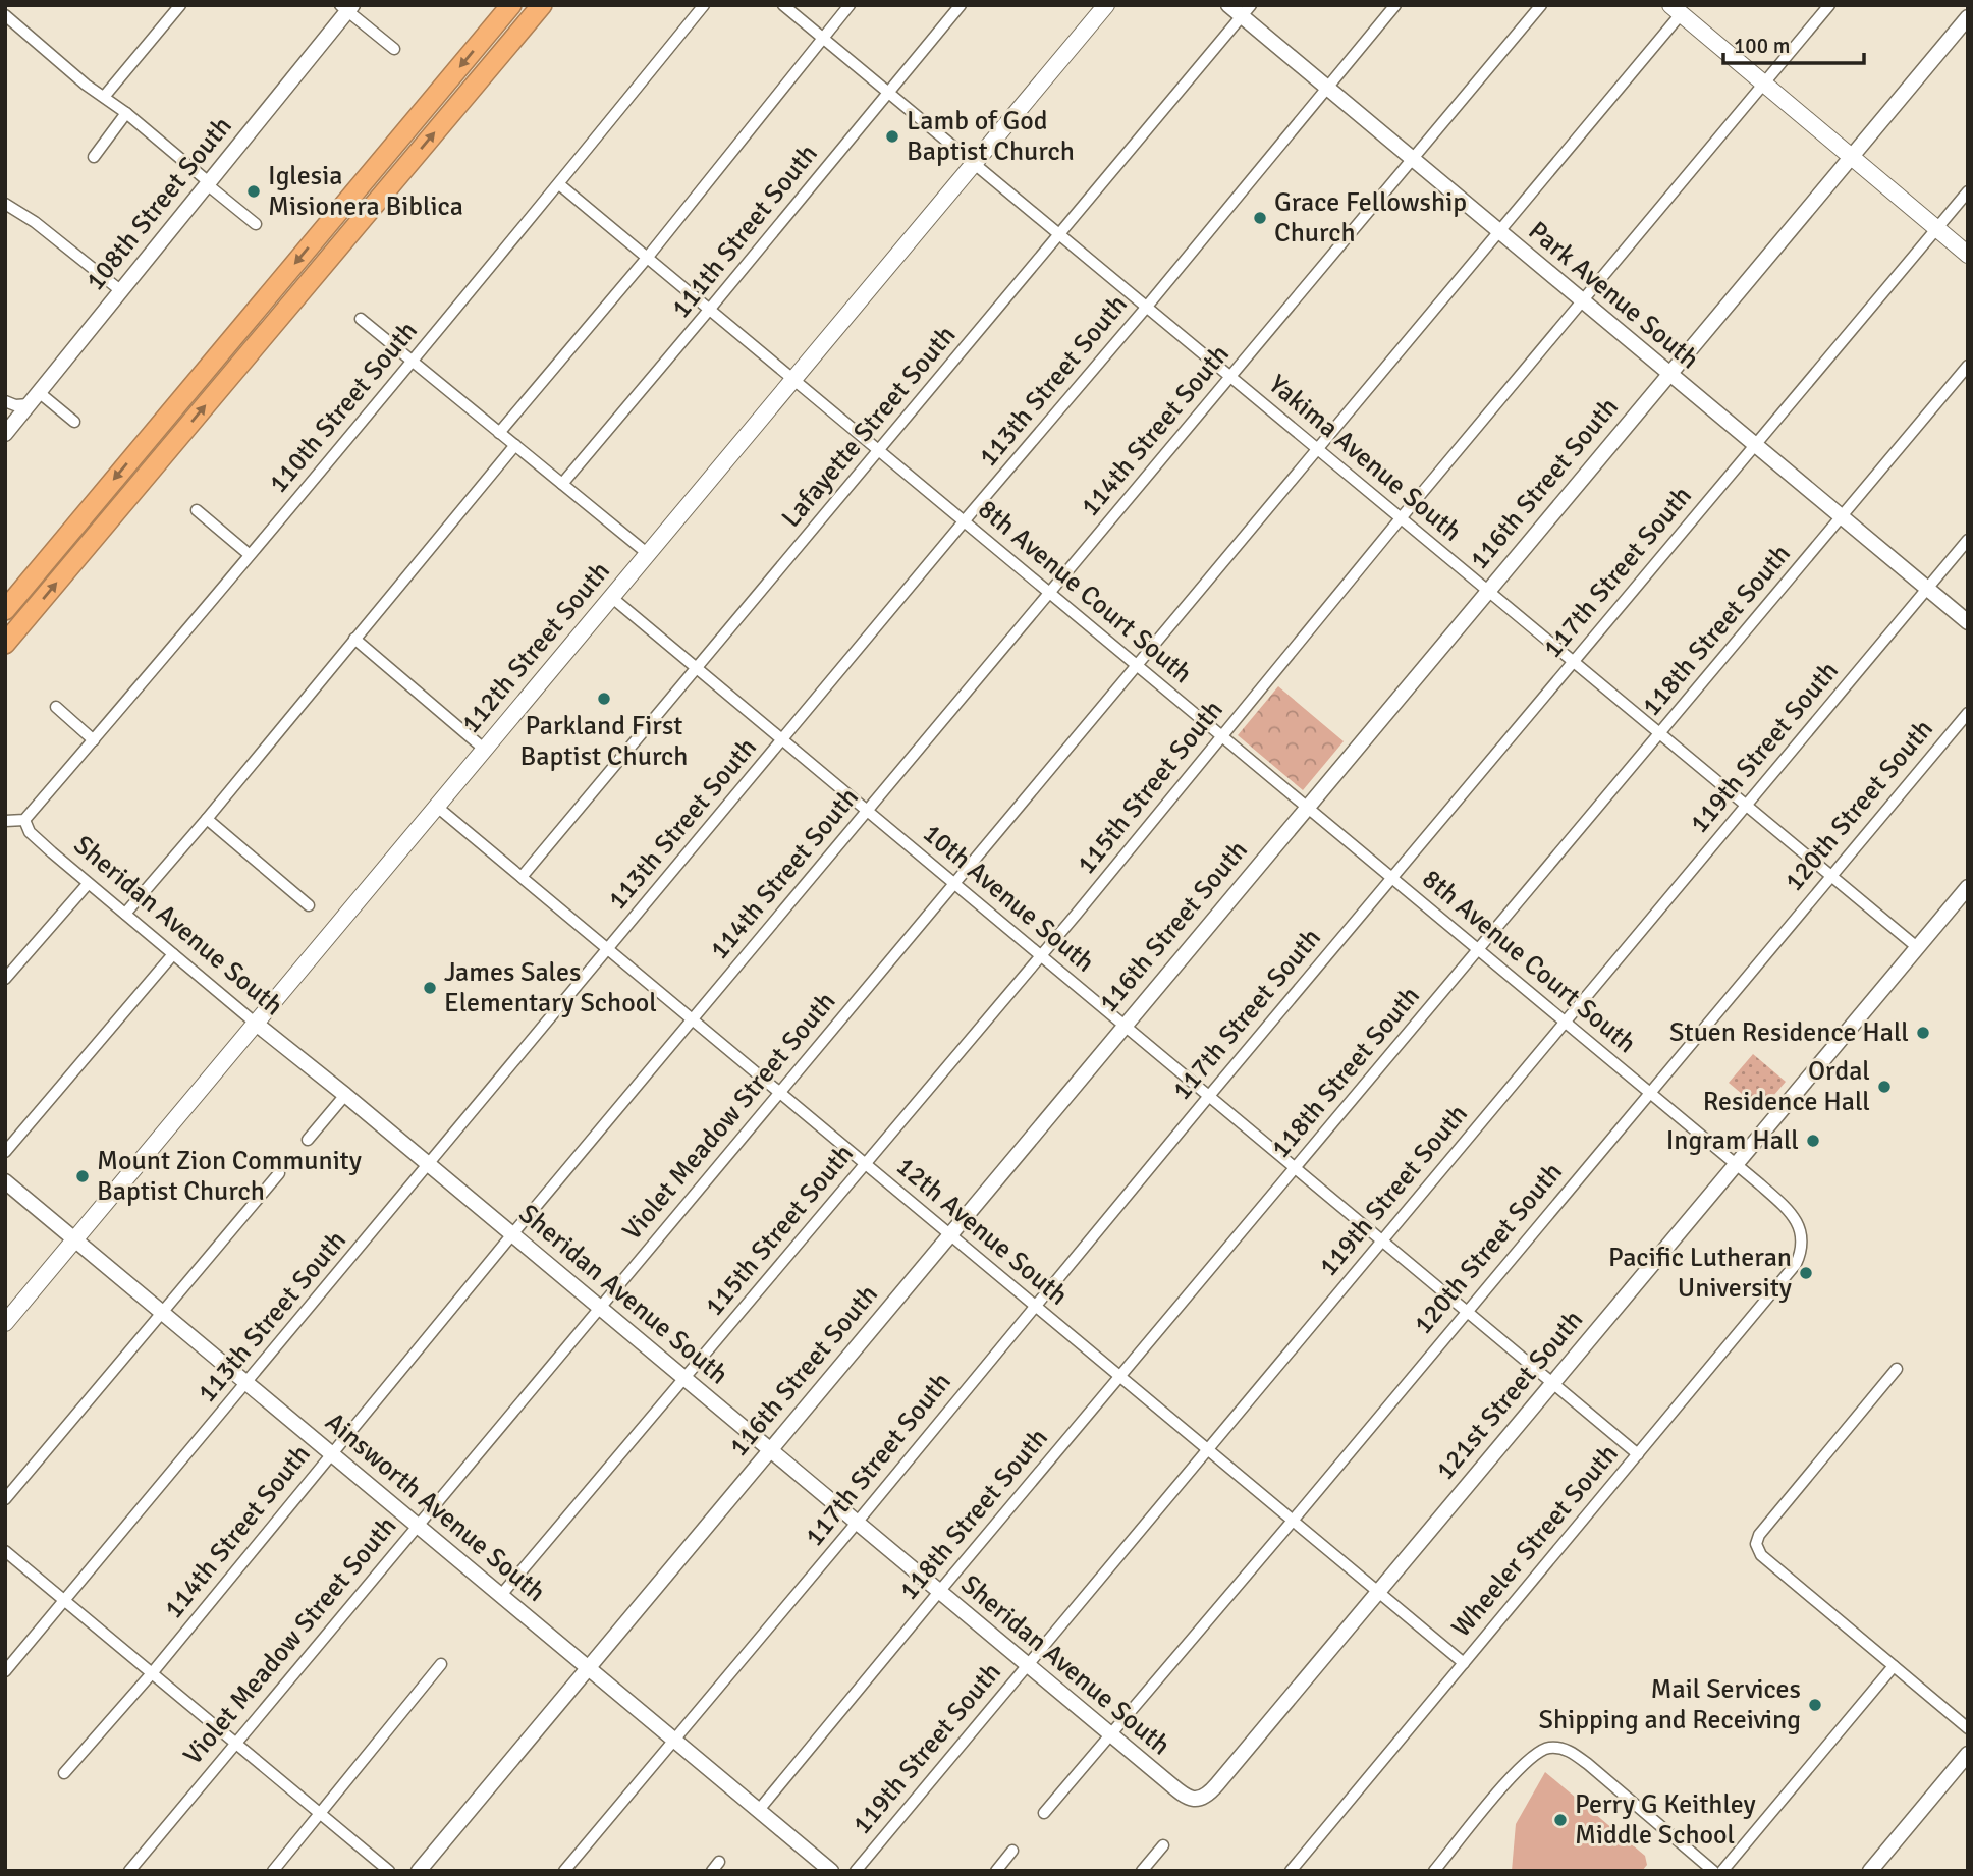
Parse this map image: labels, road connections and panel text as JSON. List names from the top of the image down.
{
  "streets": {
    "main road": ["112th Street South"],
    "street": [
      "108th Street South",
      "111th Street South",
      "Park Avenue South",
      "113th Street South",
      "110th Street South",
      "Lafayette Street South",
      "114th Street South",
      "Yakima Avenue South",
      "116th Street South",
      "117th Street South",
      "8th Avenue Court South",
      "118th Street South",
      "119th Street South",
      "115th Street South",
      "120th Street South",
      "10th Avenue South",
      "Sheridan Avenue South",
      "Violet Meadow Street South",
      "12th Avenue South",
      "121st Street South",
      "Ainsworth Avenue South",
      "Wheeler Street South"
    ]
  },
  "crossings": [
    ["111th Street South", "Yakima Avenue South"],
    ["111th Street South", "8th Avenue Court South"],
    ["Park Avenue South", "113th Street South"],
    ["Park Avenue South", "Lafayette Street South"],
    ["Park Avenue South", "114th Street South"],
    ["Park Avenue South", "116th Street South"],
    ["Park Avenue South", "117th Street South"],
    ["Park Avenue South", "118th Street South"],
    ["Park Avenue South", "119th Street South"],
    ["Park Avenue South", "115th Street South"],
    ["Park Avenue South", "Violet Meadow Street South"],
    ["113th Street South", "Yakima Avenue South"],
    ["113th Street South", "8th Avenue Court South"],
    ["113th Street South", "10th Avenue South"],
    ["113th Street South", "Sheridan Avenue South"],
    ["113th Street South", "12th Avenue South"],
    ["113th Street South", "Ainsworth Avenue South"],
    ["110th Street South", "8th Avenue Court South"],
    ["110th Street South", "Sheridan Avenue South"],
    ["Lafayette Street South", "Yakima Avenue South"],
    ["Lafayette Street South", "8th Avenue Court South"],
    ["Lafayette Street South", "10th Avenue South"],
    ["Lafayette Street South", "12th Avenue South"],
    ["114th Street South", "Yakima Avenue South"],
    ["114th Street South", "8th Avenue Court South"],
    ["114th Street South", "10th Avenue South"],
    ["114th Street South", "Sheridan Avenue South"],
    ["114th Street South", "12th Avenue South"],
    ["114th Street South", "Ainsworth Avenue South"],
    ["Yakima Avenue South", "116th Street South"],
    ["Yakima Avenue South", "117th Street South"],
    ["Yakima Avenue South", "118th Street South"],
    ["Yakima Avenue South", "112th Street South"],
    ["Yakima Avenue South", "119th Street South"],
    ["Yakima Avenue South", "115th Street South"],
    ["Yakima Avenue South", "120th Street South"],
    ["Yakima Avenue South", "Violet Meadow Street South"],
    ["Yakima Avenue South", "121st Street South"],
    ["116th Street South", "8th Avenue Court South"],
    ["116th Street South", "10th Avenue South"],
    ["116th Street South", "Sheridan Avenue South"],
    ["116th Street South", "12th Avenue South"],
    ["116th Street South", "Ainsworth Avenue South"],
    ["117th Street South", "8th Avenue Court South"],
    ["117th Street South", "10th Avenue South"],
    ["117th Street South", "Sheridan Avenue South"],
    ["117th Street South", "12th Avenue South"],
    ["117th Street South", "Ainsworth Avenue South"],
    ["8th Avenue Court South", "118th Street South"],
    ["8th Avenue Court South", "112th Street South"],
    ["8th Avenue Court South", "119th Street South"],
    ["8th Avenue Court South", "115th Street South"],
    ["8th Avenue Court South", "120th Street South"],
    ["8th Avenue Court South", "Violet Meadow Street South"],
    ["8th Avenue Court South", "121st Street South"],
    ["8th Avenue Court South", "Wheeler Street South"],
    ["118th Street South", "10th Avenue South"],
    ["118th Street South", "Sheridan Avenue South"],
    ["118th Street South", "12th Avenue South"],
    ["118th Street South", "Ainsworth Avenue South"],
    ["112th Street South", "10th Avenue South"],
    ["112th Street South", "Sheridan Avenue South"],
    ["112th Street South", "12th Avenue South"],
    ["112th Street South", "Ainsworth Avenue South"],
    ["119th Street South", "10th Avenue South"],
    ["119th Street South", "Sheridan Avenue South"],
    ["119th Street South", "12th Avenue South"],
    ["115th Street South", "10th Avenue South"],
    ["115th Street South", "Sheridan Avenue South"],
    ["115th Street South", "12th Avenue South"],
    ["115th Street South", "Ainsworth Avenue South"],
    ["120th Street South", "10th Avenue South"],
    ["120th Street South", "Sheridan Avenue South"],
    ["120th Street South", "12th Avenue South"],
    ["10th Avenue South", "Violet Meadow Street South"],
    ["10th Avenue South", "121st Street South"],
    ["10th Avenue South", "Wheeler Street South"],
    ["Sheridan Avenue South", "Violet Meadow Street South"],
    ["Sheridan Avenue South", "121st Street South"],
    ["Violet Meadow Street South", "12th Avenue South"],
    ["Violet Meadow Street South", "Ainsworth Avenue South"],
    ["12th Avenue South", "121st Street South"],
    ["12th Avenue South", "Wheeler Street South"]
  ],
  "places": [
    "Lamb of God Baptist Church",
    "Iglesia Misionera Biblica",
    "Grace Fellowship Church",
    "Parkland First Baptist Church",
    "James Sales Elementary School",
    "Stuen Residence Hall",
    "Ordal Residence Hall",
    "Ingram Hall",
    "Mount Zion Community Baptist Church",
    "Pacific Lutheran University",
    "Mail Services Shipping and Receiving",
    "Perry G Keithley Middle School"
  ],
  "scale_bar": "100 m"
}
